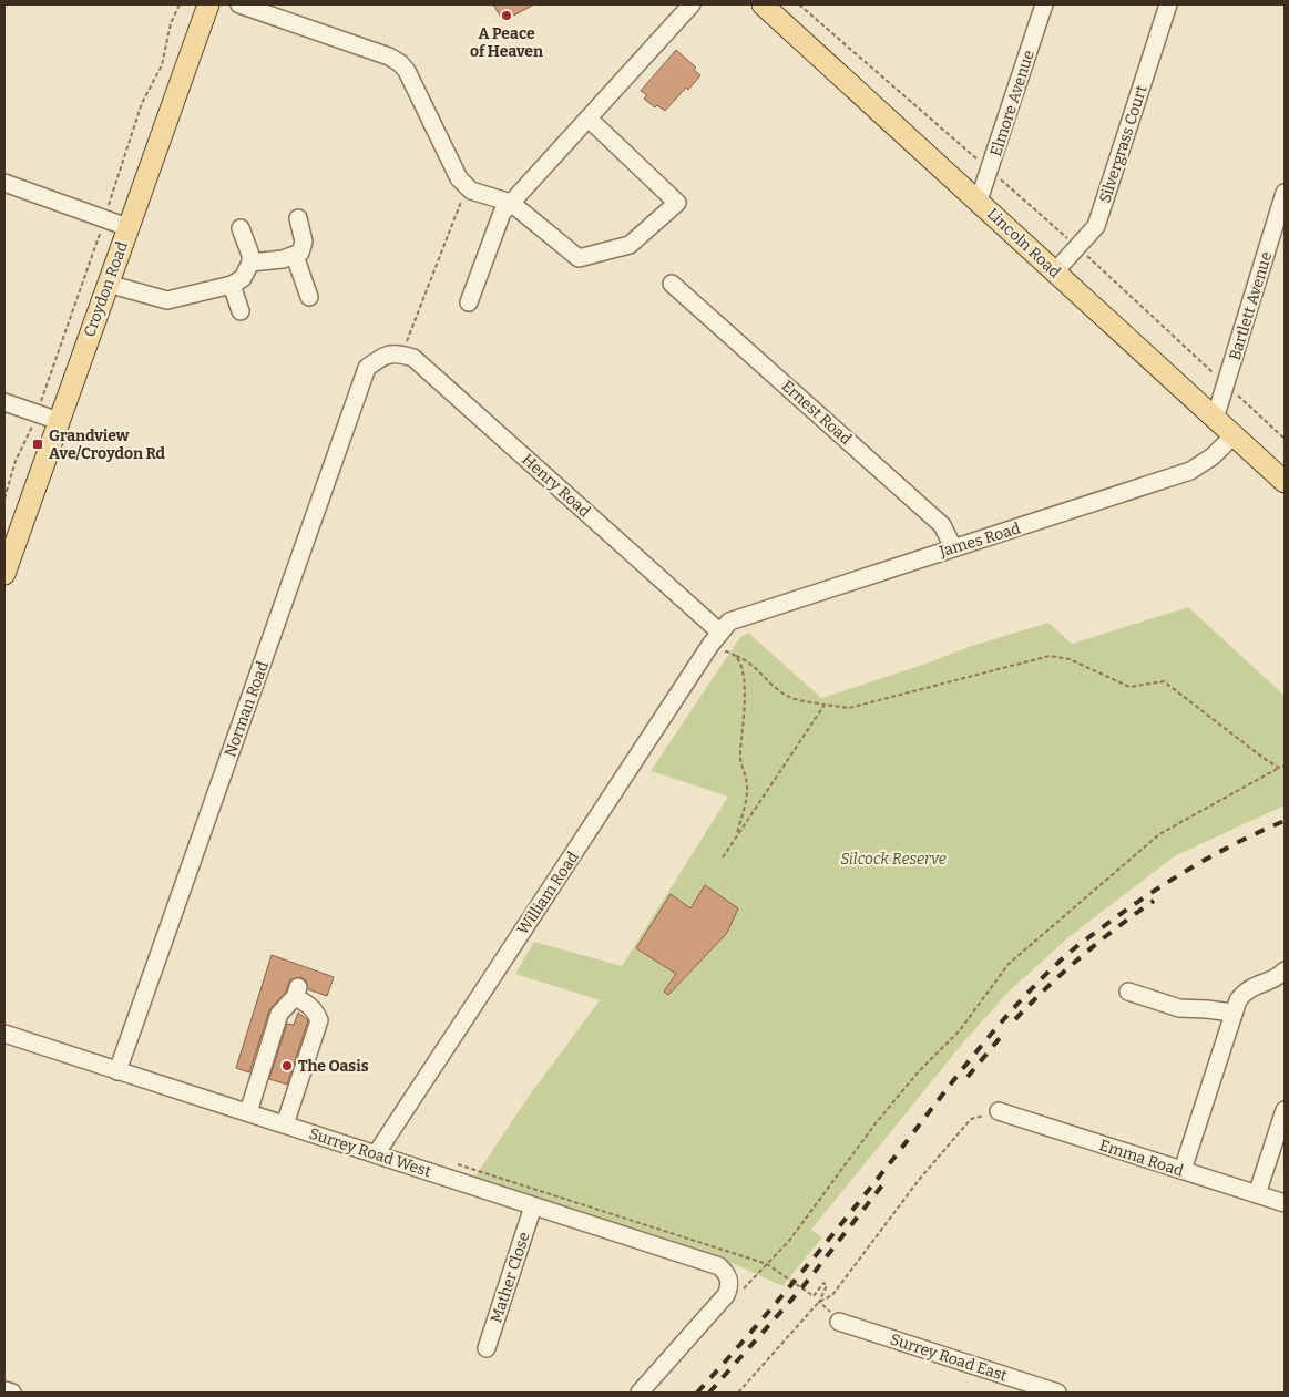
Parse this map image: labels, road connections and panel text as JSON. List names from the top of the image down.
{
  "streets": {
    "main road": ["Lincoln Road", "Croydon Road"],
    "street": [
      "Elmore Avenue",
      "Silvergrass Court",
      "Bartlett Avenue",
      "Ernest Road",
      "Henry Road",
      "James Road",
      "Norman Road",
      "William Road",
      "Surrey Road West",
      "Emma Road",
      "Mather Close",
      "Surrey Road East"
    ]
  },
  "crossings": [
    ["Elmore Avenue", "Lincoln Road"],
    ["Silvergrass Court", "Lincoln Road"],
    ["Lincoln Road", "Bartlett Avenue"],
    ["Lincoln Road", "James Road"],
    ["Ernest Road", "James Road"],
    ["Henry Road", "James Road"],
    ["Henry Road", "Norman Road"],
    ["Henry Road", "William Road"],
    ["James Road", "William Road"],
    ["Norman Road", "Surrey Road West"],
    ["William Road", "Surrey Road West"],
    ["Surrey Road West", "Mather Close"]
  ],
  "parks": ["Silcock Reserve"],
  "places": {
    "other": ["A Peace of Heaven", "The Oasis"],
    "transit": ["Grandview Ave/Croydon Rd"]
  }
}
